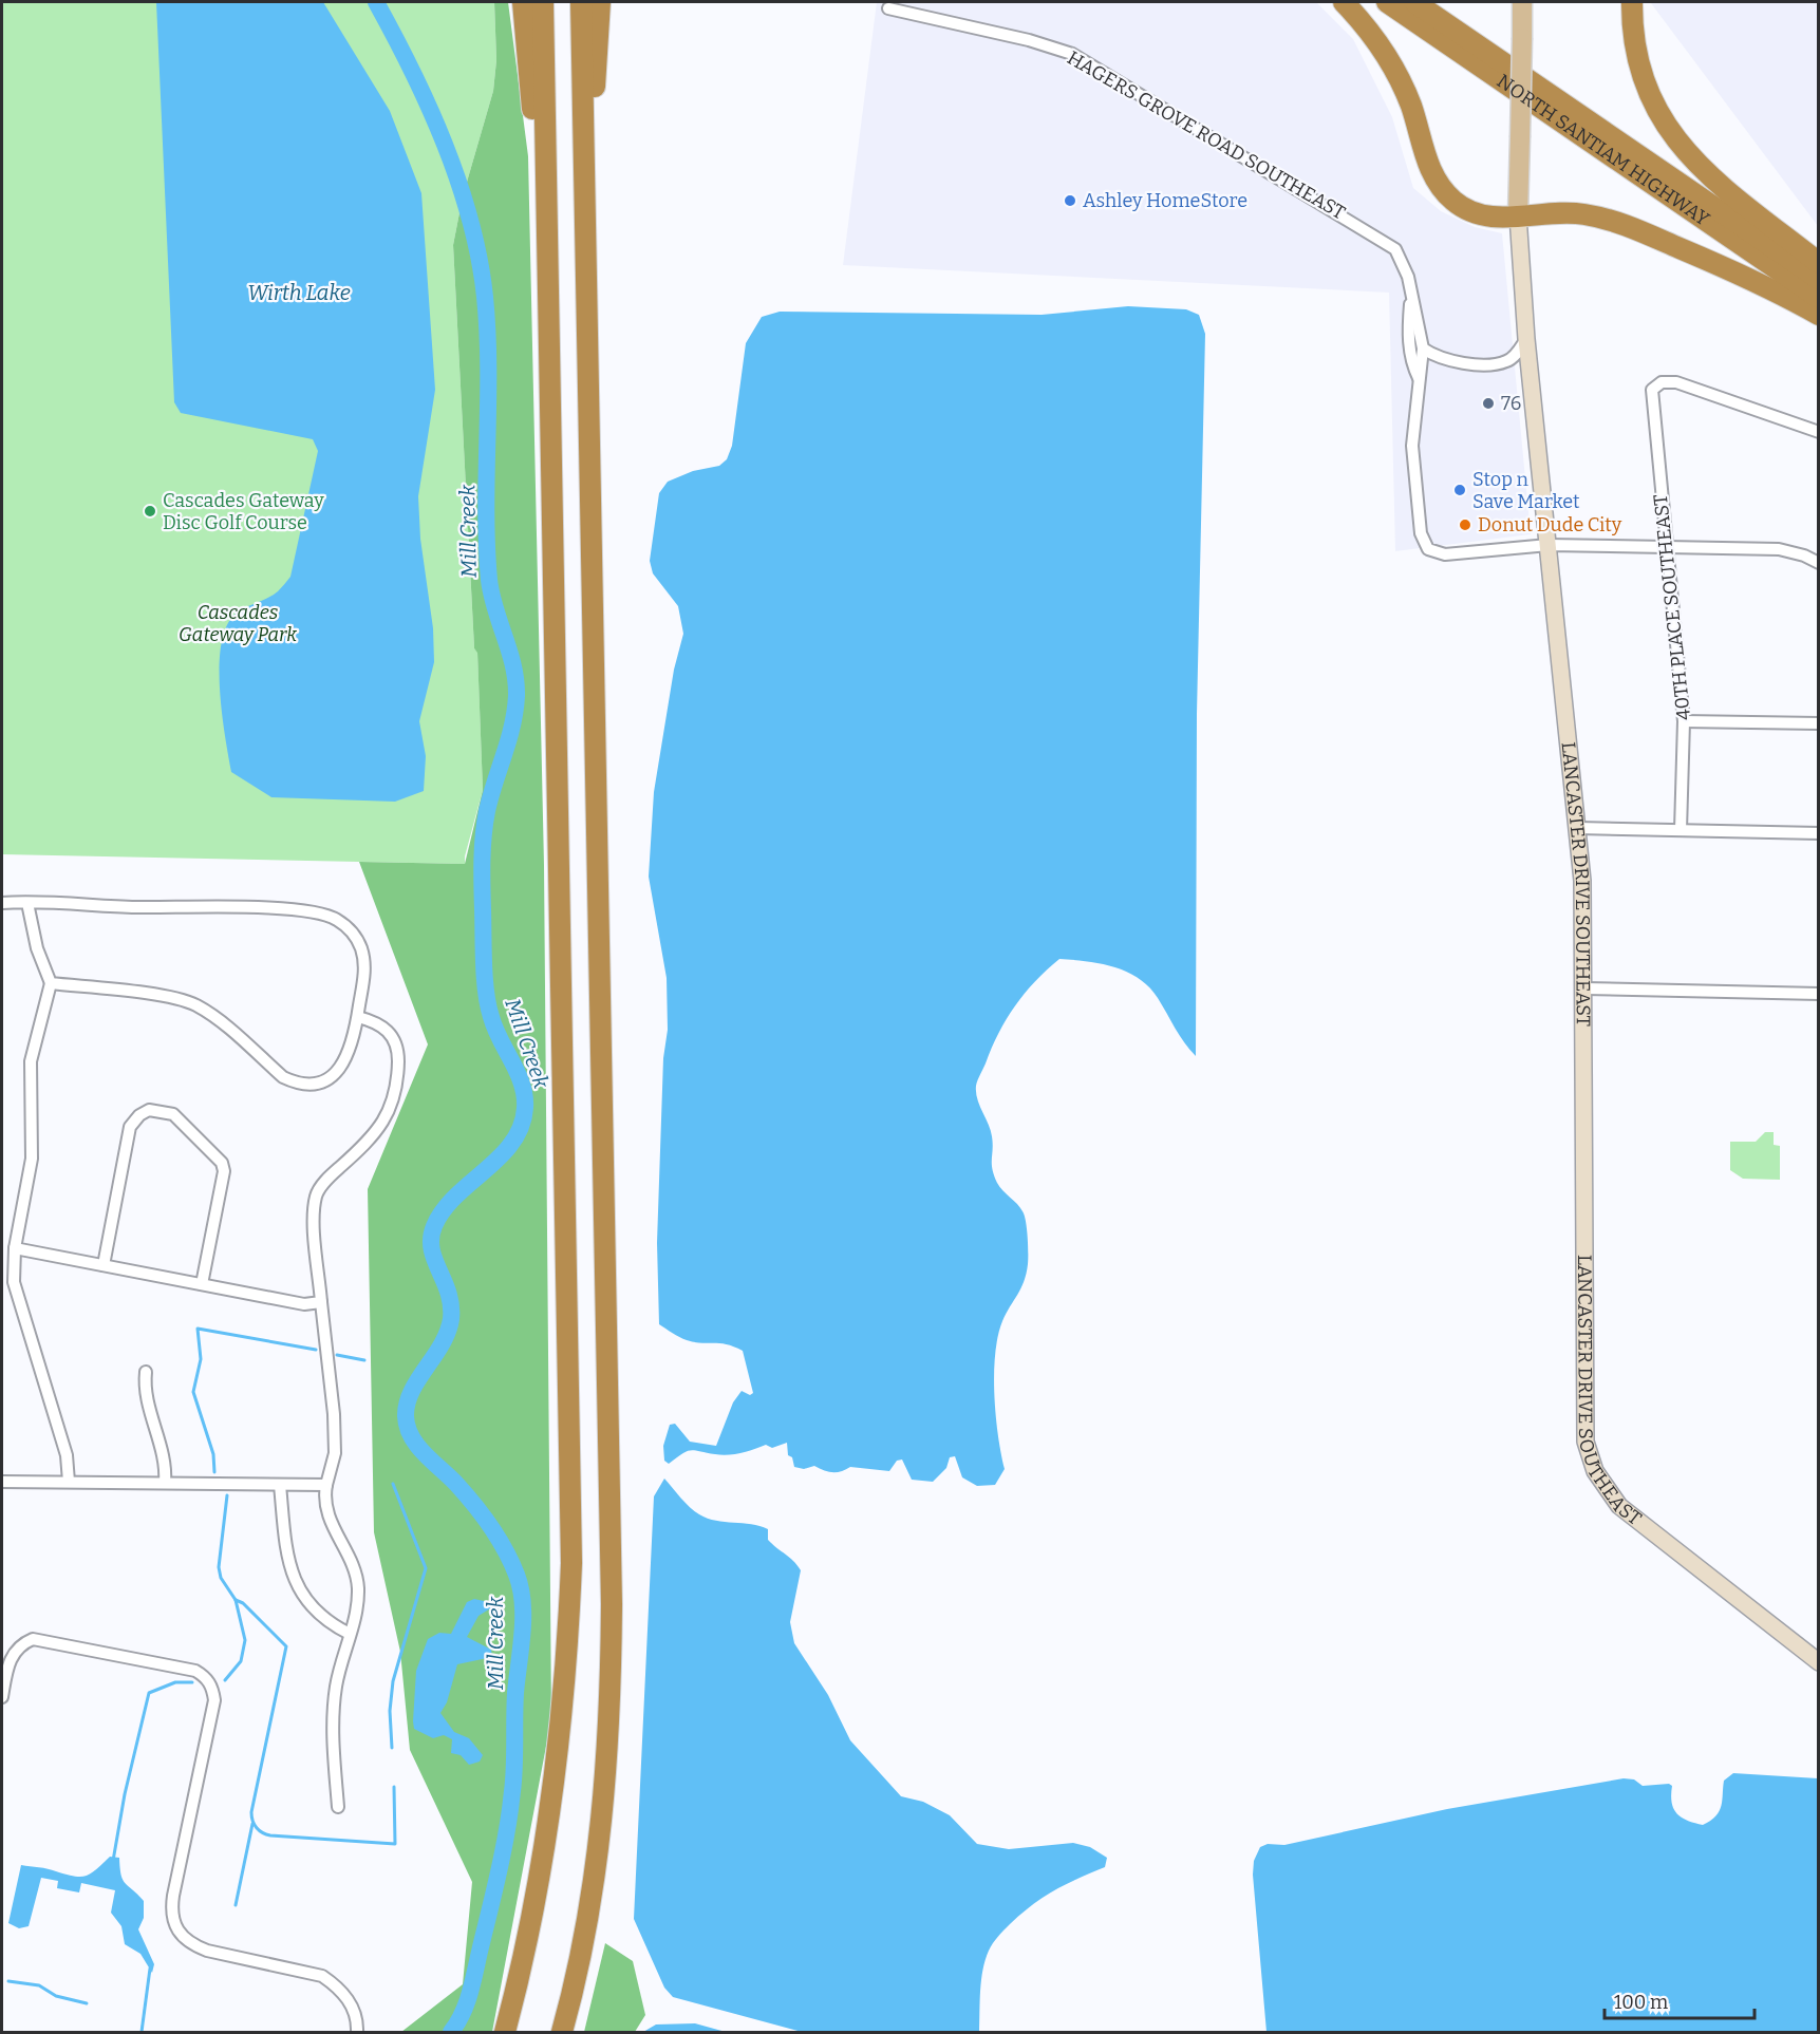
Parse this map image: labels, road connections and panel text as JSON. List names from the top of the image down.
{
  "streets": {
    "highway": ["NORTH SANTIAM HIGHWAY"],
    "main road": ["LANCASTER DRIVE SOUTHEAST"],
    "street": ["HAGERS GROVE ROAD SOUTHEAST", "40TH PLACE SOUTHEAST"]
  },
  "crossings": [
    ["HAGERS GROVE ROAD SOUTHEAST", "LANCASTER DRIVE SOUTHEAST"]
  ],
  "water": ["Wirth Lake", "Mill Creek"],
  "parks": ["Cascades Gateway Park"],
  "places": [
    "Ashley HomeStore",
    "76",
    "Stop n Save Market",
    "Cascades Gateway Disc Golf Course",
    "Donut Dude City"
  ],
  "scale_bar": "100 m"
}
